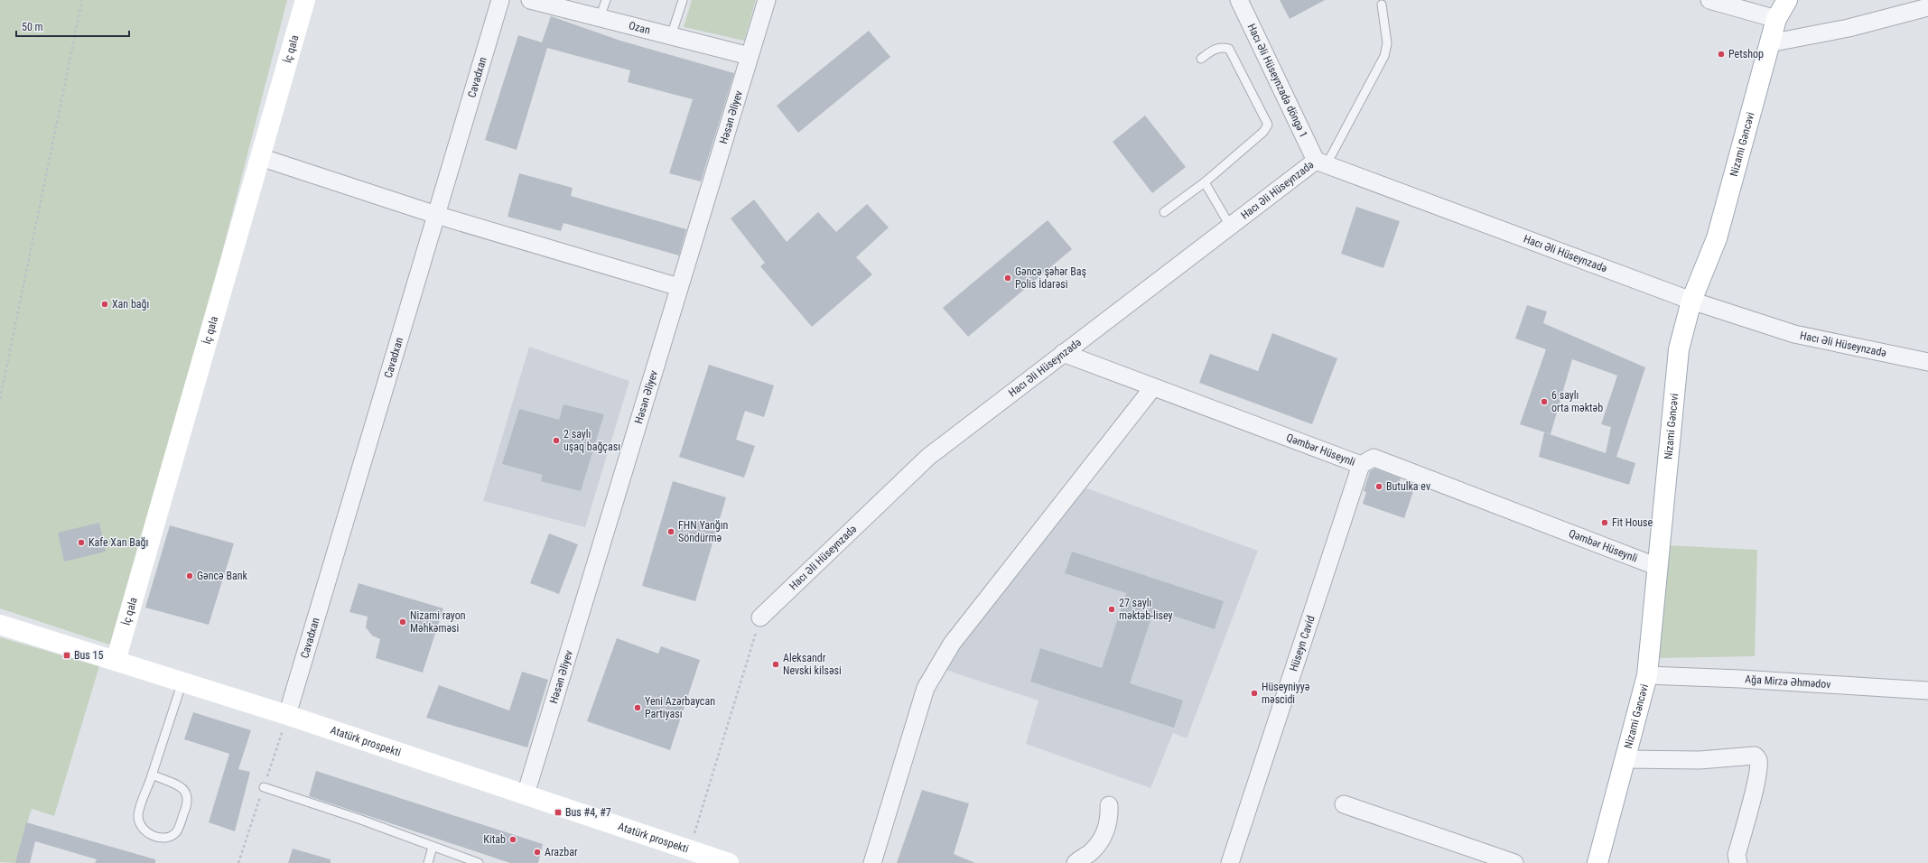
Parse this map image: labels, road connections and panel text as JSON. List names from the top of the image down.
{
  "streets": {
    "main road": ["İç qala", "Nizami Gəncəvi", "Atatürk prospekti"],
    "street": [
      "Ozan",
      "Cavadxan",
      "Hacı Əli Hüseynzadə döngə 1",
      "Həsən Əliyev",
      "Hacı Əli Hüseynzadə",
      "Qəmbər Hüseynli",
      "Hüseyn Cavid",
      "Ağa Mirzə Əhmədov"
    ]
  },
  "crossings": [
    ["Ozan", "Həsən Əliyev"],
    ["İç qala", "Atatürk prospekti"],
    ["Cavadxan", "Atatürk prospekti"],
    ["Hacı Əli Hüseynzadə döngə 1", "Hacı Əli Hüseynzadə"],
    ["Həsən Əliyev", "Atatürk prospekti"],
    ["Nizami Gəncəvi", "Hacı Əli Hüseynzadə"],
    ["Nizami Gəncəvi", "Qəmbər Hüseynli"],
    ["Nizami Gəncəvi", "Ağa Mirzə Əhmədov"],
    ["Hacı Əli Hüseynzadə", "Qəmbər Hüseynli"],
    ["Qəmbər Hüseynli", "Hüseyn Cavid"]
  ],
  "places": {
    "other": [
      "Petshop",
      "Gəncə şəhər Baş Polis İdarəsi",
      "Xan bağı",
      "6 saylı orta məktəb",
      "2 saylı uşaq bağçası",
      "Butulka ev",
      "Fit House",
      "FHN Yanğın Söndürmə",
      "Kafe Xan Bağı",
      "Gəncə Bank",
      "27 saylı məktəb-lisey",
      "Nizami rayon Məhkəməsi",
      "Aleksandr Nevski kilsəsi",
      "Hüseyniyyə məscidi",
      "Yeni Azərbaycan Partiyası",
      "Кitab",
      "Arazbar"
    ],
    "transit": ["Bus 15", "Bus #4, #7"]
  },
  "scale_bar": "50 m"
}
